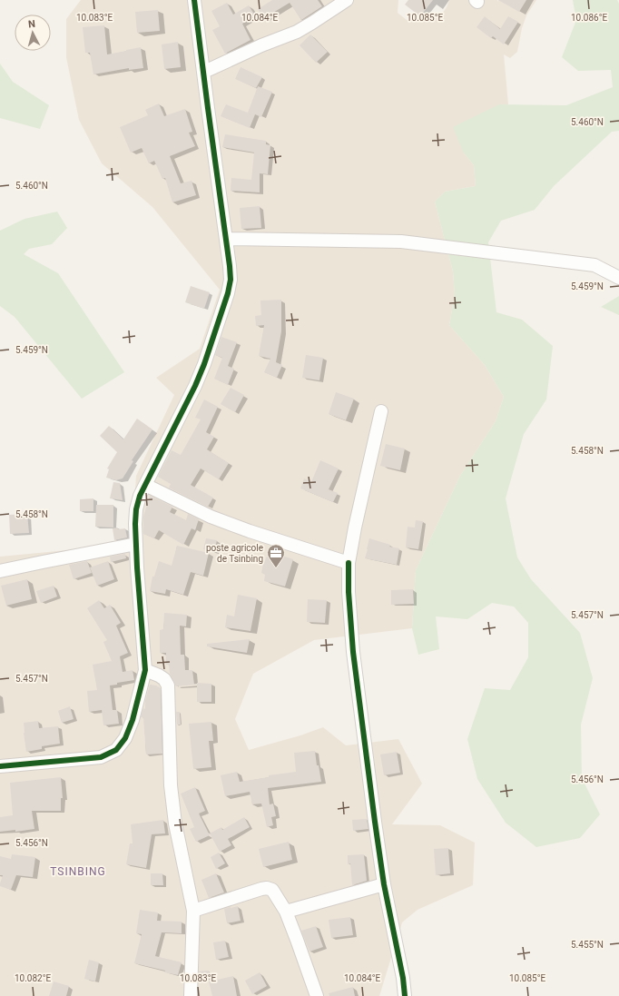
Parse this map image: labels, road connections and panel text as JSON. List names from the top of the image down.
{
  "districts": ["TSINBING"],
  "places": {
    "office": ["poste agricole de Tsinbing"]
  },
  "north": "top",
  "coordinates": [
    "10.083°E",
    "10.084°E",
    "10.085°E",
    "10.086°E",
    "5.460°N",
    "5.459°N",
    "5.458°N",
    "5.457°N",
    "5.456°N",
    "5.455°N",
    "10.082°E"
  ]
}
